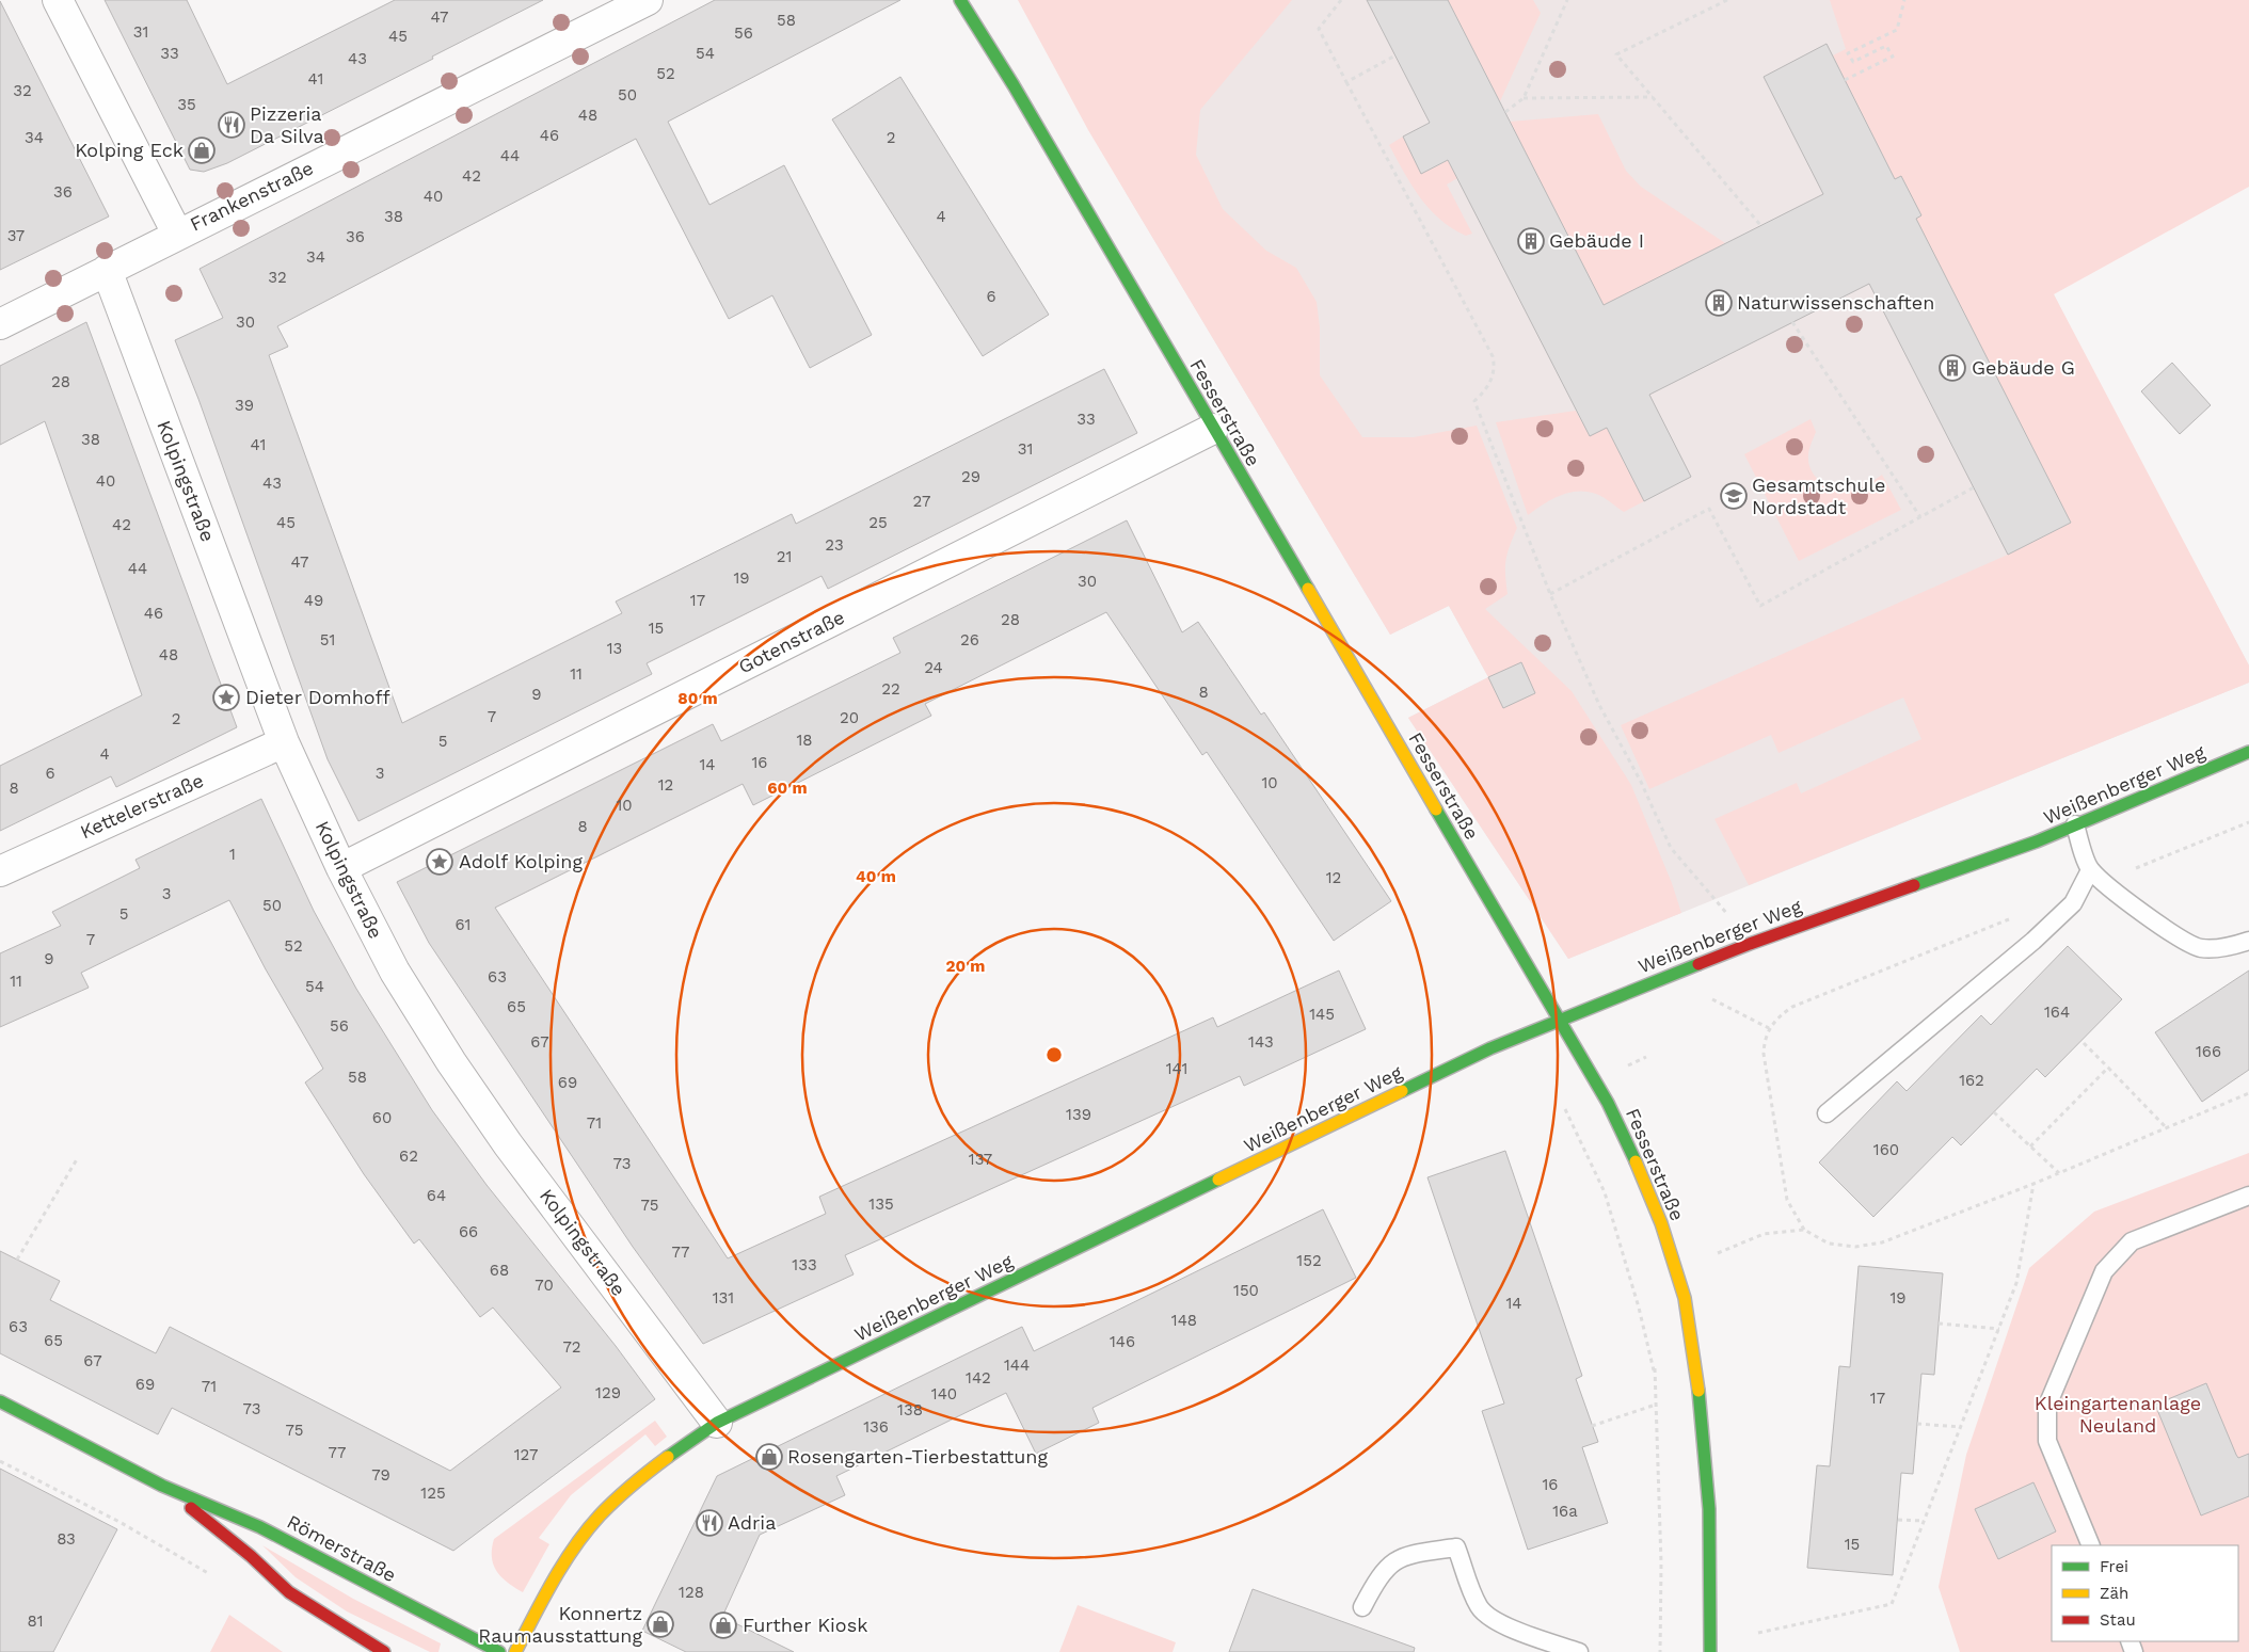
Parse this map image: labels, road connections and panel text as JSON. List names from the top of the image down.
{
  "streets": {
    "street": [
      "Frankenstraße",
      "Fesserstraße",
      "Kolpingstraße",
      "Gotenstraße",
      "Weißenberger Weg",
      "Kettelerstraße",
      "Römerstraße"
    ]
  },
  "crossings": [
    ["Frankenstraße", "Kolpingstraße"],
    ["Fesserstraße", "Gotenstraße"],
    ["Fesserstraße", "Weißenberger Weg"],
    ["Kolpingstraße", "Gotenstraße"],
    ["Kolpingstraße", "Weißenberger Weg"],
    ["Kolpingstraße", "Kettelerstraße"]
  ],
  "parks": ["Kleingartenanlage Neuland"],
  "places": {
    "restaurant": ["Pizzeria Da Silva", "Adria"],
    "shop": [
      "Kolping Eck",
      "Rosengarten-Tierbestattung",
      "Konnertz Raumausstattung",
      "Further Kiosk"
    ],
    "building": ["Gebäude I", "Naturwissenschaften", "Gebäude G"],
    "school or university": ["Gesamtschule Nordstadt"],
    "place": ["Dieter Domhoff", "Adolf Kolping"]
  },
  "house_numbers": [
    "47",
    "58",
    "31",
    "56",
    "45",
    "33",
    "54",
    "43",
    "52",
    "41",
    "32",
    "50",
    "35",
    "48",
    "46",
    "34",
    "2",
    "44",
    "42",
    "36",
    "40",
    "38",
    "4",
    "37",
    "36",
    "34",
    "32",
    "6",
    "30",
    "28",
    "39",
    "33",
    "38",
    "41",
    "31",
    "29",
    "40",
    "43",
    "27",
    "45",
    "25",
    "42",
    "23",
    "21",
    "47",
    "44",
    "19",
    "30",
    "49",
    "17",
    "46",
    "28",
    "15",
    "51",
    "26",
    "13",
    "48",
    "24",
    "11",
    "22",
    "8",
    "9",
    "7",
    "20",
    "2",
    "18",
    "5",
    "4",
    "16",
    "14",
    "6",
    "3",
    "10",
    "12",
    "8",
    "10",
    "8",
    "1",
    "12",
    "3",
    "50",
    "5",
    "61",
    "7",
    "52",
    "9",
    "63",
    "11",
    "54",
    "65",
    "164",
    "145",
    "56",
    "67",
    "143",
    "166",
    "141",
    "58",
    "162",
    "69",
    "139",
    "60",
    "71",
    "160",
    "62",
    "137",
    "73",
    "64",
    "135",
    "75",
    "66",
    "77",
    "152",
    "133",
    "68",
    "70",
    "150",
    "131",
    "19",
    "14",
    "148",
    "63",
    "65",
    "146",
    "72",
    "67",
    "144",
    "142",
    "69",
    "71",
    "129",
    "140",
    "17",
    "73",
    "138",
    "136",
    "75",
    "77",
    "127",
    "79",
    "16",
    "125",
    "16a",
    "83",
    "15",
    "128",
    "81"
  ],
  "legend": ["Frei", "Zäh", "Stau"],
  "rings": [
    "80 m",
    "60 m",
    "40 m",
    "20 m"
  ]
}
